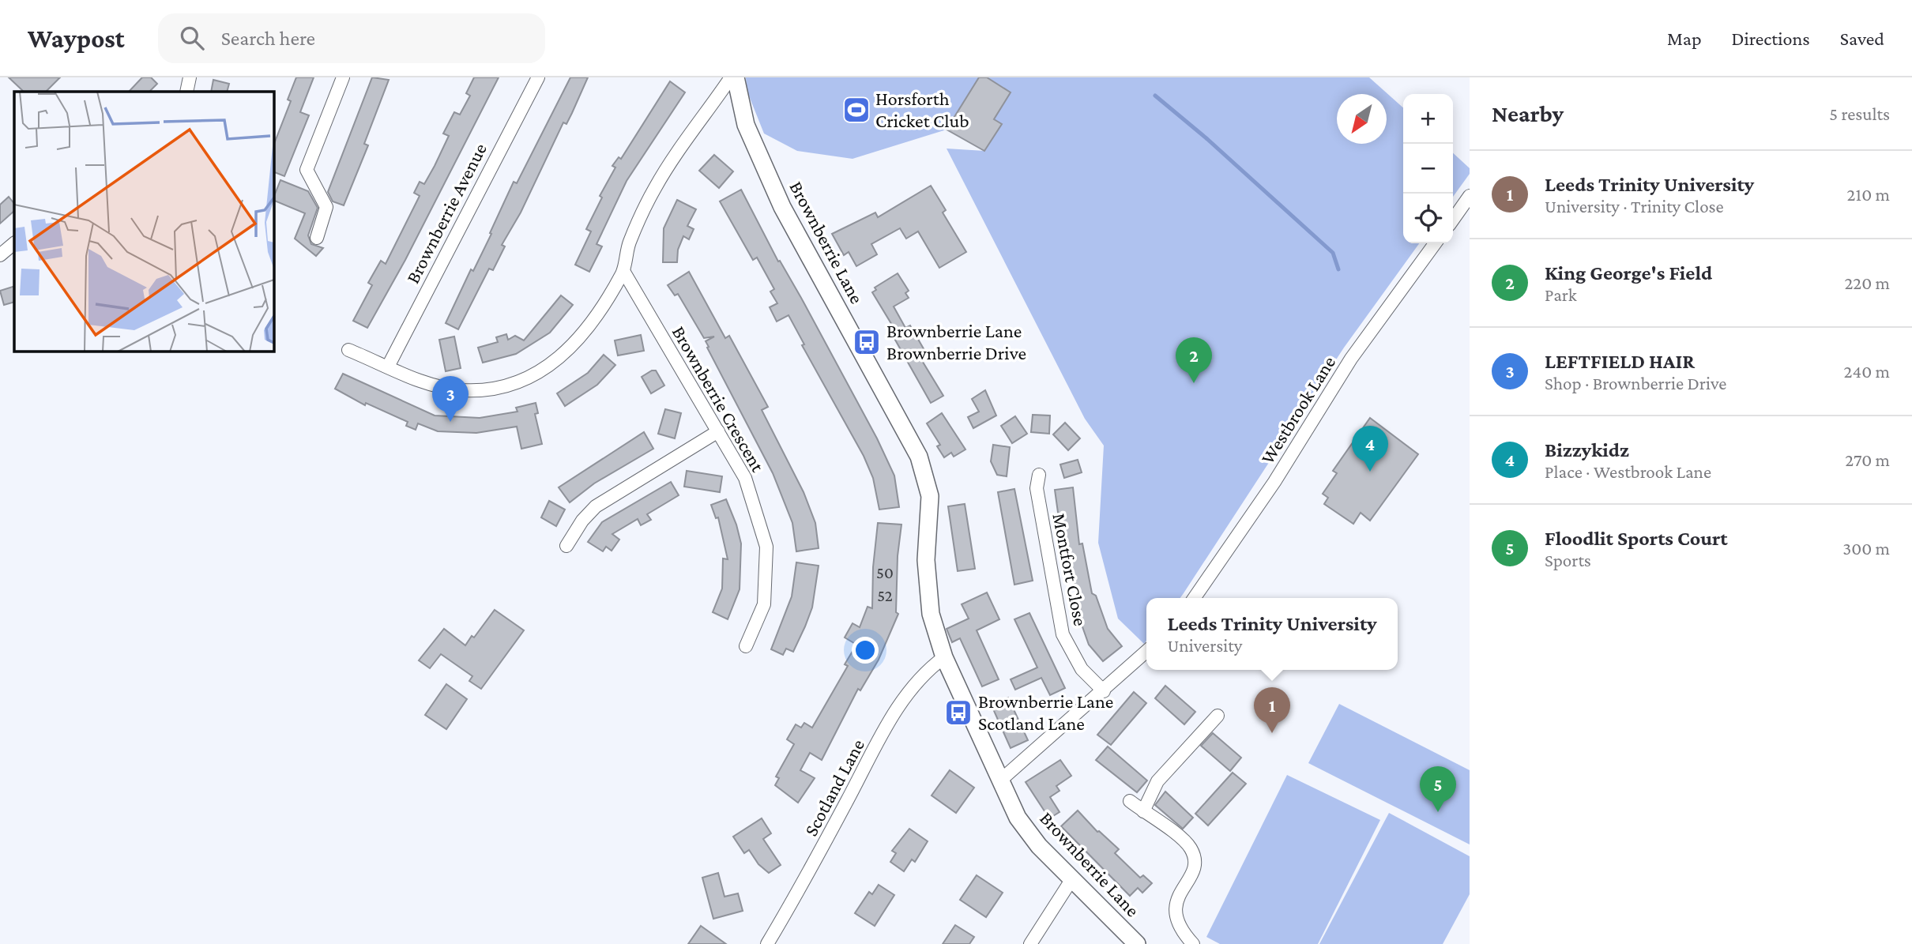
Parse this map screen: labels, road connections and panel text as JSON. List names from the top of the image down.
{
  "streets": {
    "street": [
      "Brownberrie Avenue",
      "Brownberrie Lane",
      "Brownberrie Crescent",
      "Westbrook Lane",
      "Montfort Close",
      "Scotland Lane"
    ]
  },
  "crossings": [
    ["Brownberrie Lane", "Scotland Lane"]
  ],
  "places": {
    "sports": ["Horsforth Cricket Club"],
    "bus stop": ["Brownberrie Lane Brownberrie Drive", "Brownberrie Lane Scotland Lane"]
  },
  "house_numbers": ["50", "52"],
  "north": "bottom left",
  "page": {
    "header": "Waypost",
    "search": "Search here",
    "nav": ["Map", "Directions", "Saved"],
    "heading": ["Nearby", "5 results"],
    "map_buttons": ["+", "−"],
    "list": [
      {
        "mark": "1",
        "name": "Leeds Trinity University",
        "note": "University · Trinity Close",
        "value": "210 m"
      },
      {
        "mark": "2",
        "name": "King George's Field",
        "note": "Park",
        "value": "220 m"
      },
      {
        "mark": "3",
        "name": "LEFTFIELD HAIR",
        "note": "Shop · Brownberrie Drive",
        "value": "240 m"
      },
      {
        "mark": "4",
        "name": "Bizzykidz",
        "note": "Place · Westbrook Lane",
        "value": "270 m"
      },
      {
        "mark": "5",
        "name": "Floodlit Sports Court",
        "note": "Sports",
        "value": "300 m"
      }
    ],
    "pins": [
      "2",
      "3",
      "4",
      "1",
      "5"
    ],
    "popup": ["Leeds Trinity University", "University"]
  }
}
